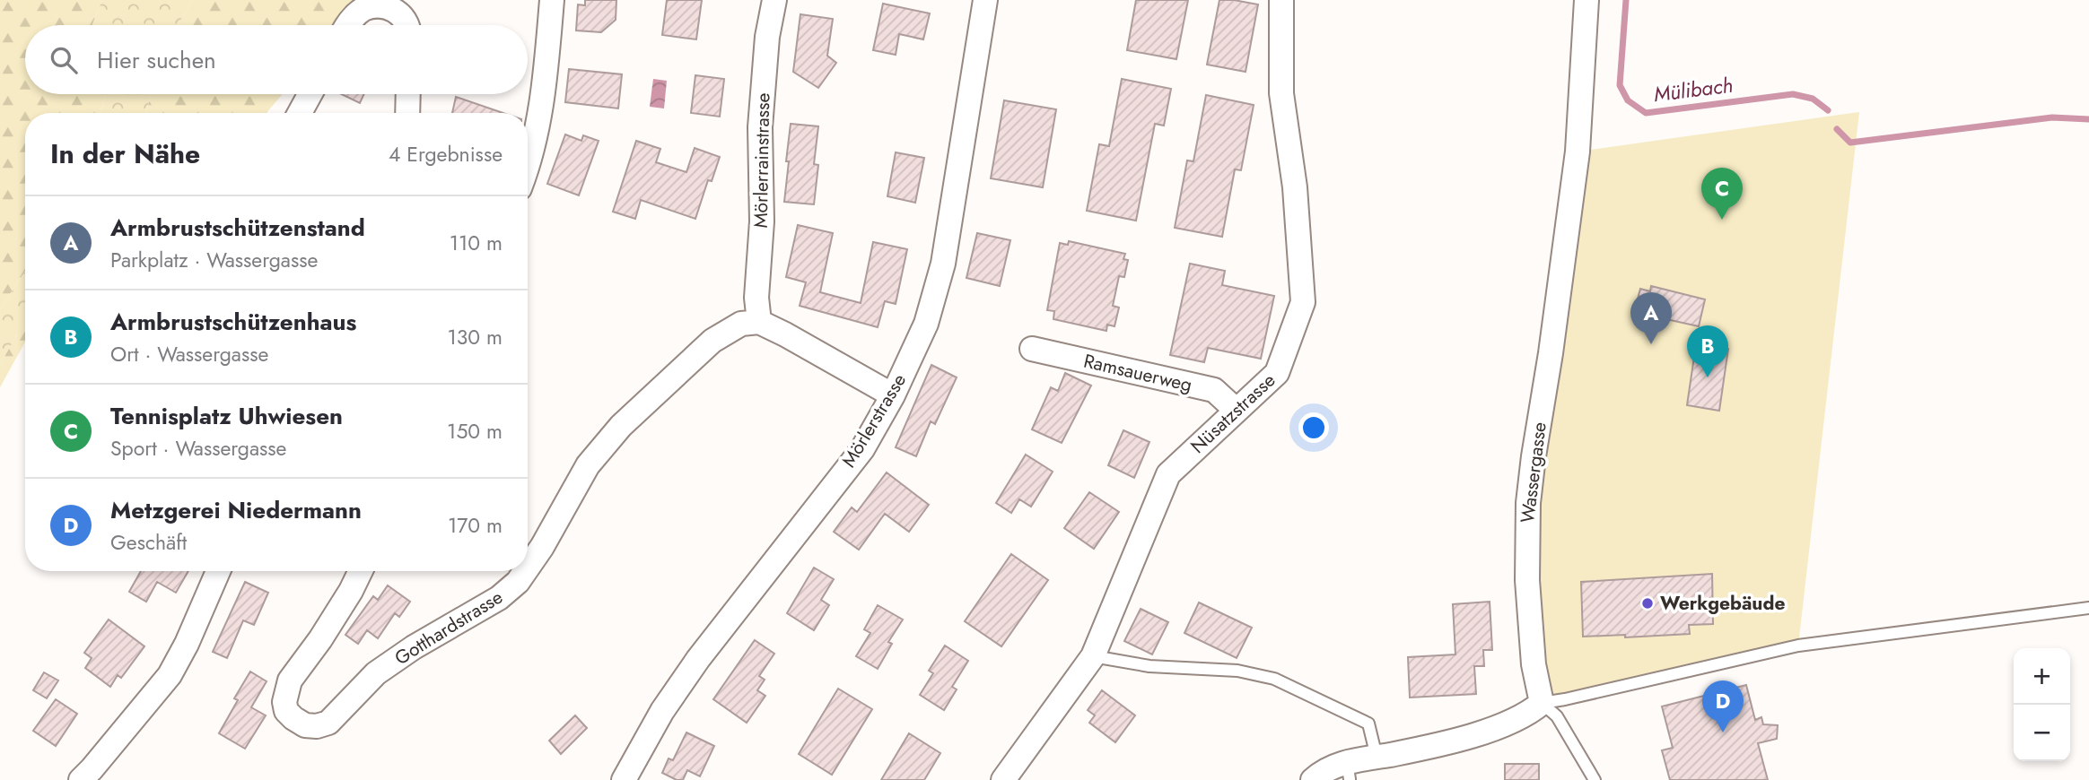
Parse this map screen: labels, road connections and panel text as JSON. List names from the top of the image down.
{
  "streets": {
    "street": [
      "Mörlerrainstrasse",
      "Ramsauerweg",
      "Nüsatzstrasse",
      "Mörlerstrasse",
      "Wassergasse",
      "Gotthardstrasse"
    ]
  },
  "crossings": [
    ["Mörlerrainstrasse", "Gotthardstrasse"],
    ["Ramsauerweg", "Nüsatzstrasse"]
  ],
  "water": ["Mülibach"],
  "places": ["Werkgebäude"],
  "page": {
    "search": "Hier suchen",
    "heading": ["In der Nähe", "4 Ergebnisse"],
    "pins": [
      "C",
      "A",
      "B",
      "D"
    ],
    "list": [
      {
        "mark": "A",
        "name": "Armbrustschützenstand",
        "note": "Parkplatz · Wassergasse",
        "value": "110 m"
      },
      {
        "mark": "B",
        "name": "Armbrustschützenhaus",
        "note": "Ort · Wassergasse",
        "value": "130 m"
      },
      {
        "mark": "C",
        "name": "Tennisplatz Uhwiesen",
        "note": "Sport · Wassergasse",
        "value": "150 m"
      },
      {
        "mark": "D",
        "name": "Metzgerei Niedermann",
        "note": "Geschäft",
        "value": "170 m"
      }
    ],
    "map_buttons": ["+", "−"]
  }
}
